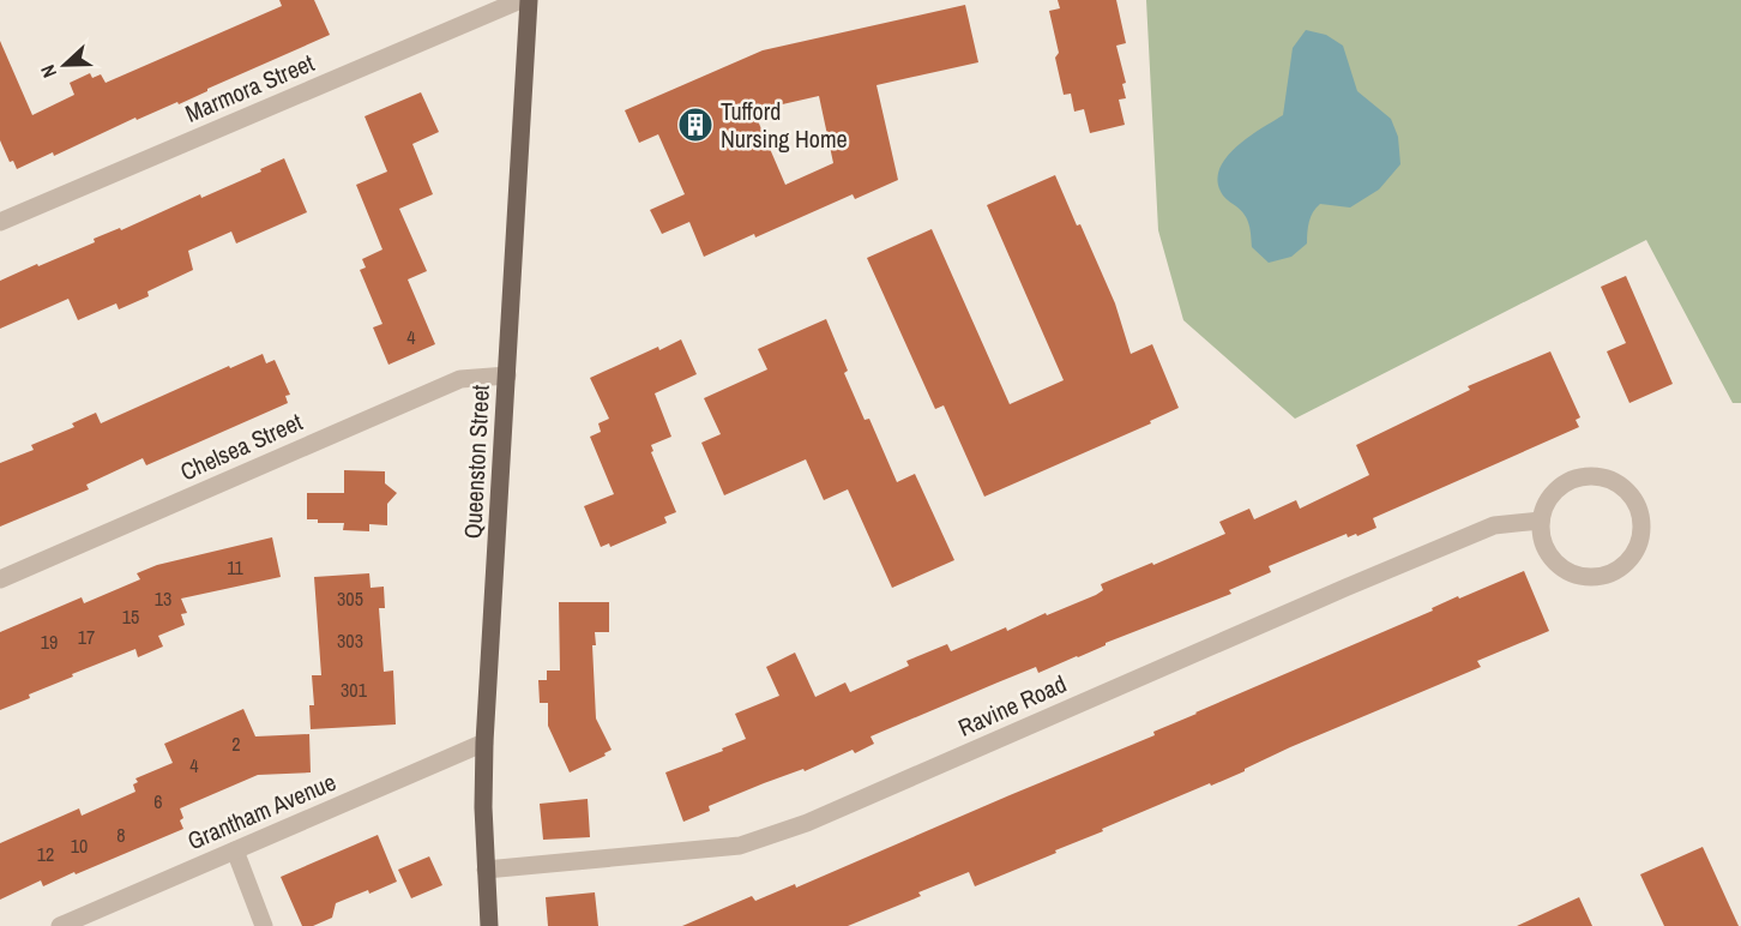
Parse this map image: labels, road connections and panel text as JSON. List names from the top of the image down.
{
  "streets": {
    "main road": ["Queenston Street"],
    "street": [
      "Marmora Street",
      "Chelsea Street",
      "Ravine Road",
      "Grantham Avenue"
    ]
  },
  "crossings": [
    ["Chelsea Street", "Queenston Street"],
    ["Queenston Street", "Ravine Road"],
    ["Queenston Street", "Grantham Avenue"]
  ],
  "places": {
    "building": ["Tufford Nursing Home"]
  },
  "house_numbers": [
    "4",
    "11",
    "13",
    "305",
    "15",
    "17",
    "303",
    "19",
    "301",
    "2",
    "4",
    "6",
    "8",
    "10",
    "12"
  ],
  "north": "left"
}
